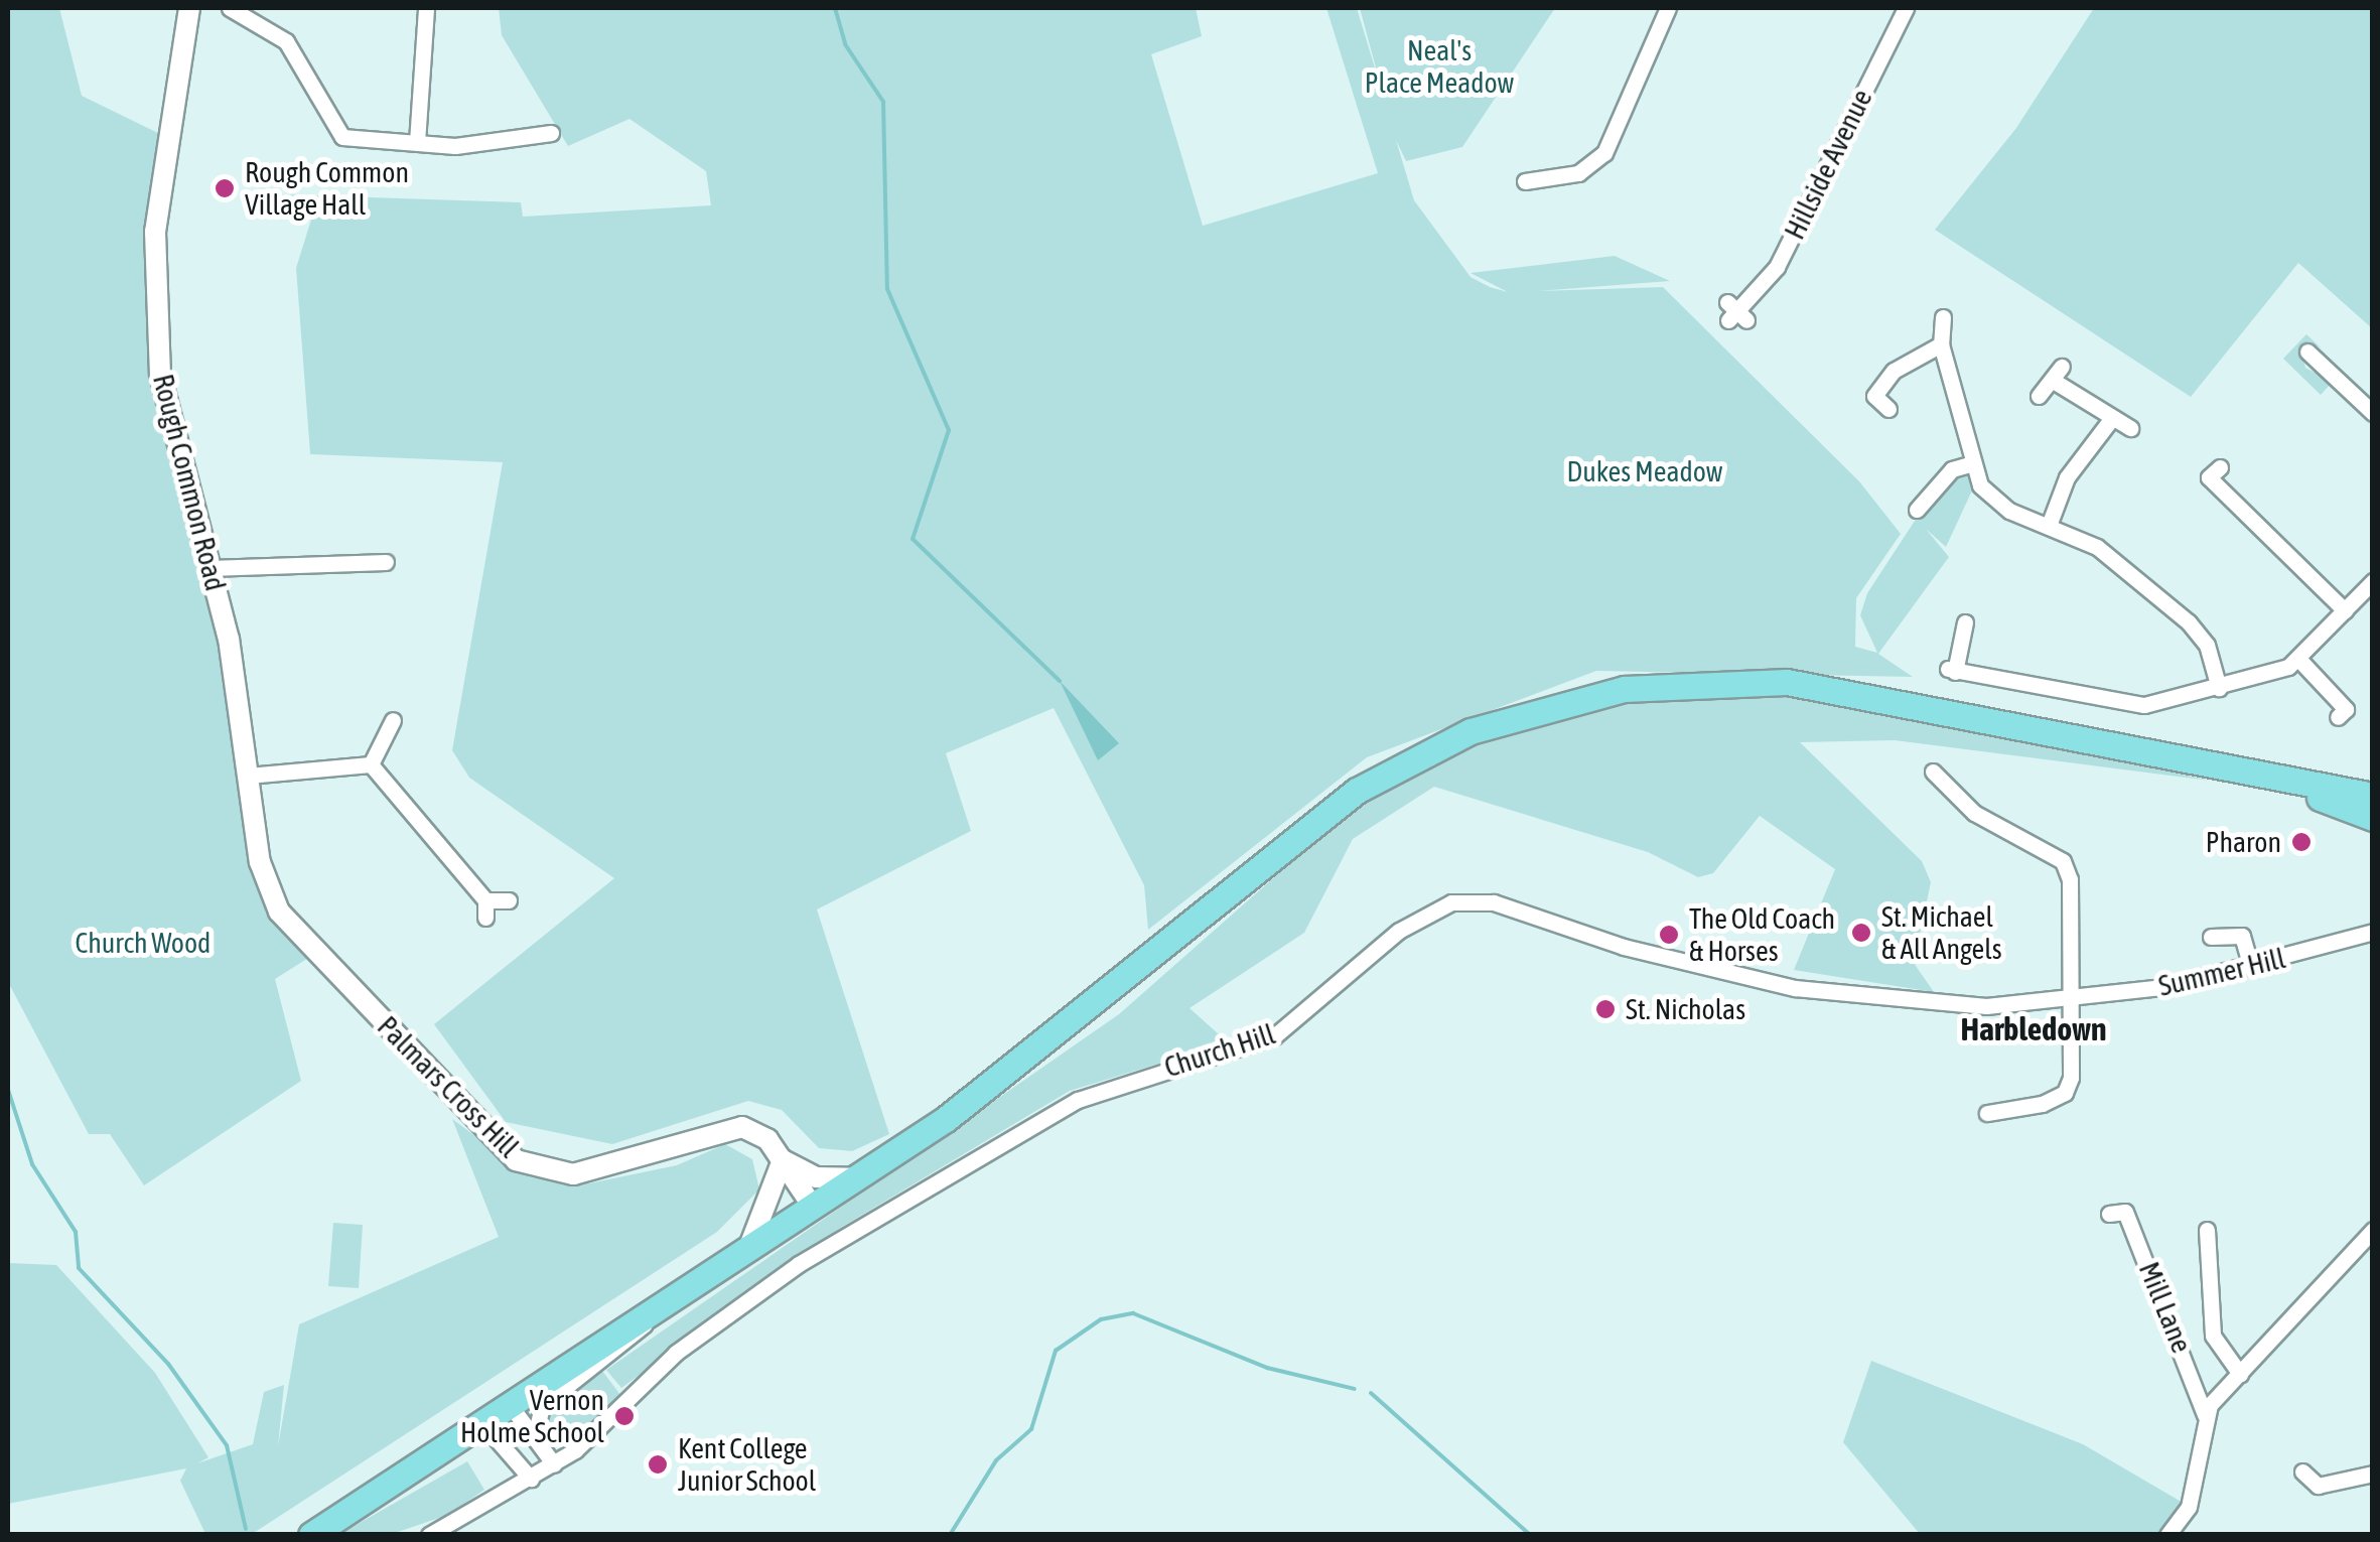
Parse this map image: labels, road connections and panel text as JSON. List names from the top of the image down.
{
  "streets": {
    "street": [
      "Hillside Avenue",
      "Rough Common Road",
      "Summer Hill",
      "Church Hill",
      "Palmars Cross Hill",
      "Mill Lane"
    ]
  },
  "crossings": [
    ["Rough Common Road", "Palmars Cross Hill"],
    ["Summer Hill", "Church Hill"]
  ],
  "districts": ["Harbledown"],
  "parks": ["Neal's Place Meadow", "Dukes Meadow", "Church Wood"],
  "places": [
    "Rough Common Village Hall",
    "Pharon",
    "St. Michael & All Angels",
    "The Old Coach & Horses",
    "St. Nicholas",
    "Vernon Holme School",
    "Kent College Junior School"
  ]
}
